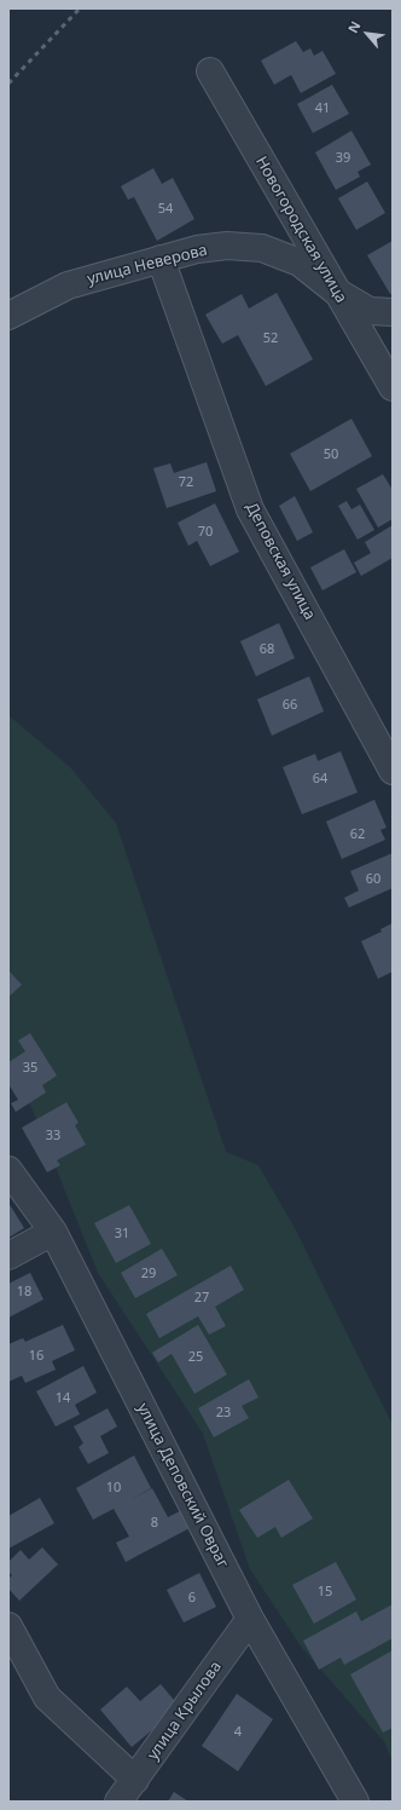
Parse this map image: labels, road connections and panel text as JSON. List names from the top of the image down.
{
  "streets": {
    "street": [
      "Новогородская улица",
      "улица Неверова",
      "Деповская улица",
      "улица Деповский Овраг",
      "улица Крылова"
    ]
  },
  "crossings": [
    ["Новогородская улица", "улица Неверова"],
    ["улица Неверова", "Деповская улица"],
    ["улица Деповский Овраг", "улица Крылова"]
  ],
  "house_numbers": [
    "41",
    "39",
    "54",
    "52",
    "50",
    "72",
    "70",
    "68",
    "66",
    "64",
    "62",
    "60",
    "35",
    "33",
    "31",
    "29",
    "18",
    "27",
    "16",
    "25",
    "14",
    "23",
    "10",
    "8",
    "15",
    "6",
    "4"
  ],
  "north": "top left"
}
